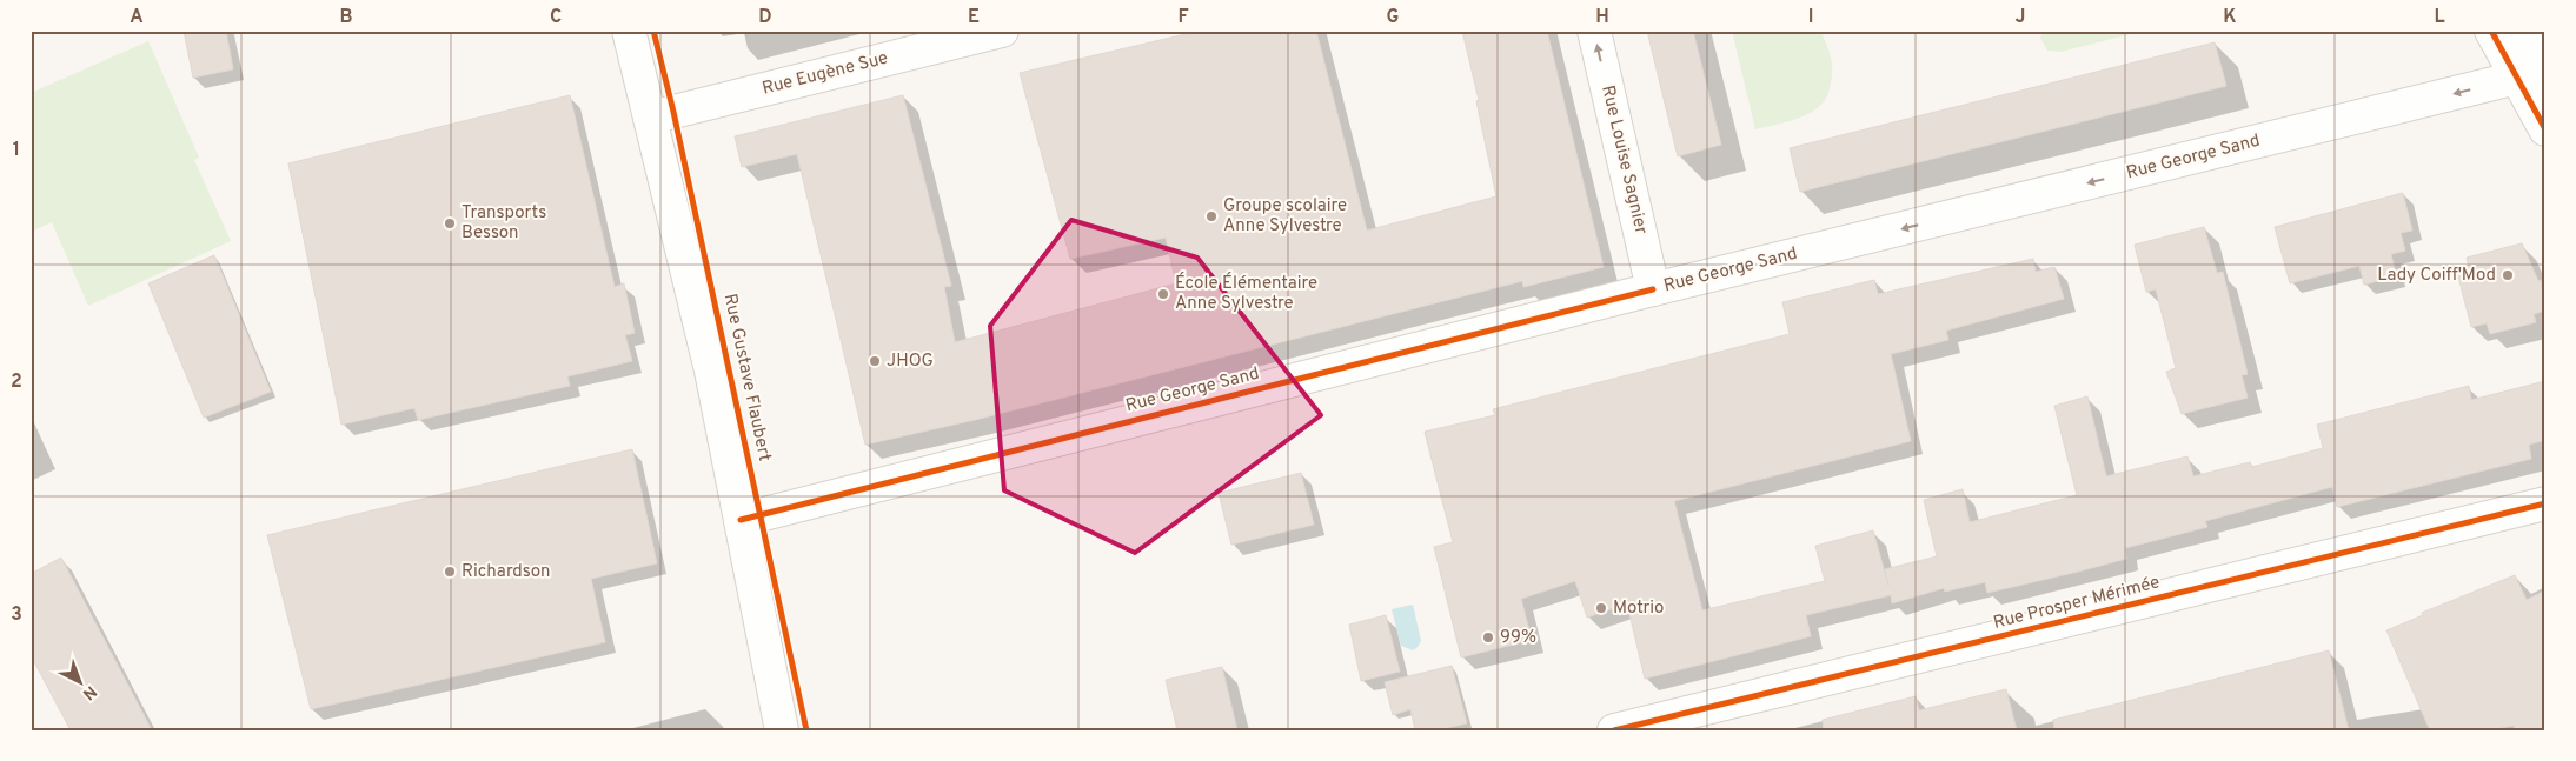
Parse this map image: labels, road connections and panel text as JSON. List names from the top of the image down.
{
  "streets": {
    "street": [
      "Rue Eugène Sue",
      "Rue George Sand",
      "Rue Louise Sagnier",
      "Rue Gustave Flaubert",
      "Rue Prosper Mérimée"
    ]
  },
  "crossings": [
    ["Rue Eugène Sue", "Rue Gustave Flaubert"],
    ["Rue George Sand", "Rue Louise Sagnier"],
    ["Rue George Sand", "Rue Gustave Flaubert"]
  ],
  "one_way": ["Rue George Sand", "Rue Louise Sagnier"],
  "places": [
    "Groupe scolaire Anne Sylvestre",
    "Transports Besson",
    "Lady Coiff'Mod",
    "École Élémentaire Anne Sylvestre",
    "JHOG",
    "Richardson",
    "Motrio",
    "99%"
  ],
  "north": "bottom right",
  "grid": {
    "columns": [
      "A",
      "B",
      "C",
      "D",
      "E",
      "F",
      "G",
      "H",
      "I",
      "J",
      "K",
      "L"
    ],
    "rows": ["1", "2", "3"]
  }
}
